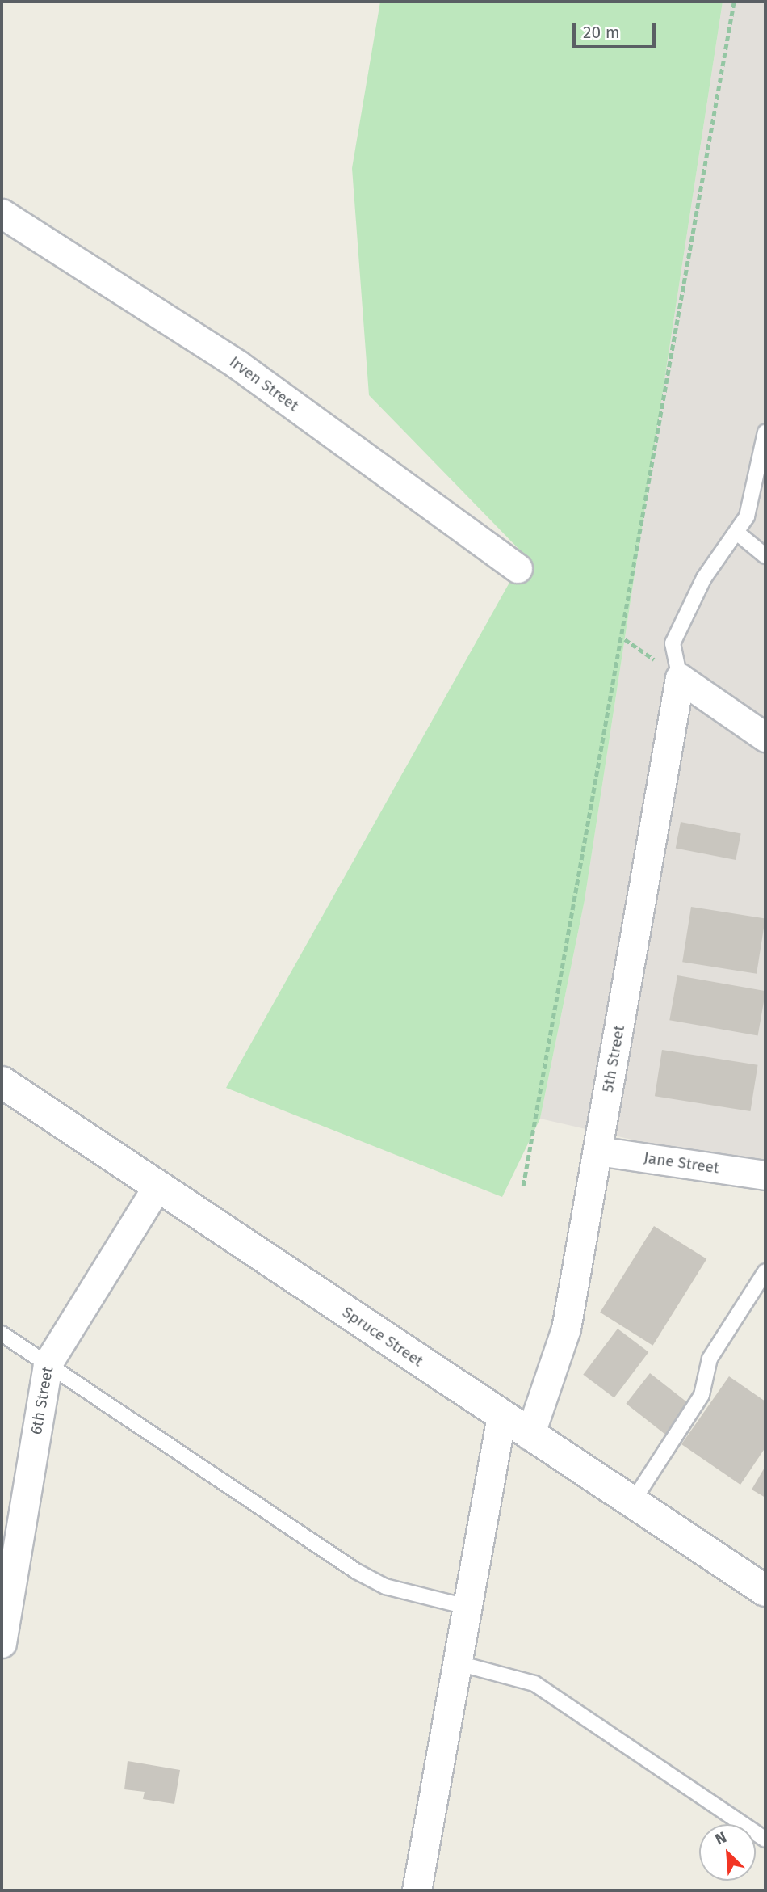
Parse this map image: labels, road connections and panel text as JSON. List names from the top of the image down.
{
  "streets": {
    "street": [
      "Irven Street",
      "5th Street",
      "Jane Street",
      "Spruce Street",
      "6th Street"
    ]
  },
  "crossings": [
    ["5th Street", "Jane Street"],
    ["5th Street", "Spruce Street"],
    ["Spruce Street", "6th Street"]
  ],
  "scale_bar": "20 m",
  "north": "top left"
}
